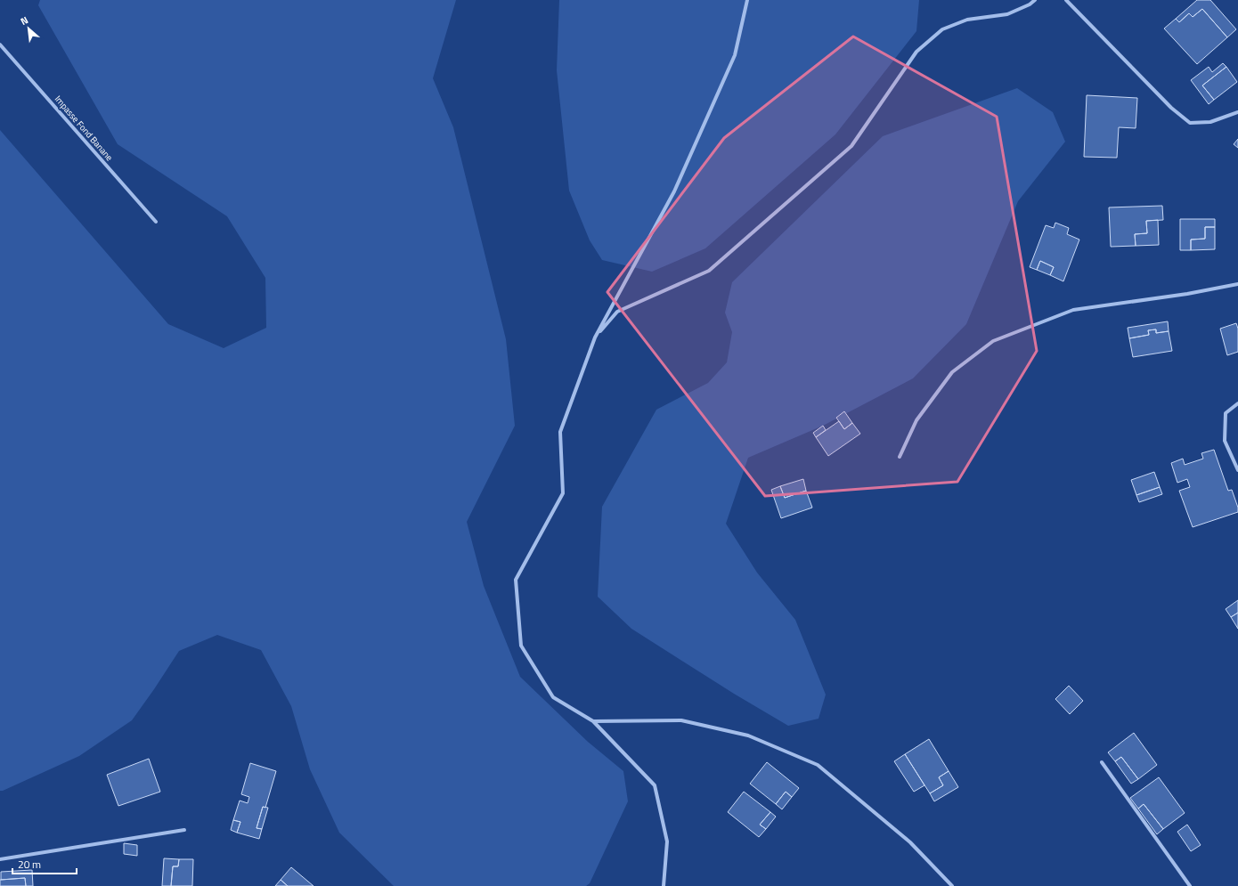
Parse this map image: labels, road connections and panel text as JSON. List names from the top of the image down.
{
  "streets": {
    "street": ["Impasse Fond Banane"]
  },
  "scale_bar": "20 m",
  "north": "top left"
}
